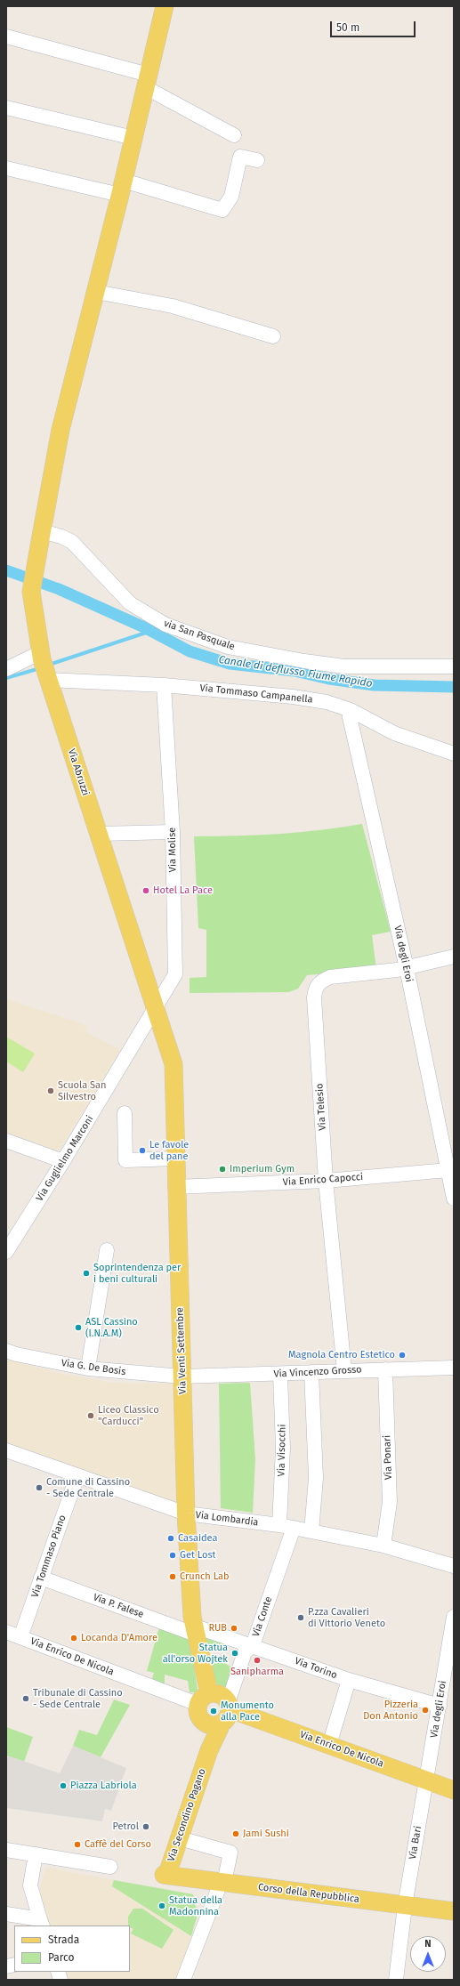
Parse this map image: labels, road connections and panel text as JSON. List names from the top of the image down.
{
  "streets": {
    "main road": [
      "Via Abruzzi",
      "Via Venti Settembre",
      "Via Enrico De Nicola",
      "Via Secondino Pagano",
      "Corso della Repubblica"
    ],
    "street": [
      "via San Pasquale",
      "Via Tommaso Campanella",
      "Via Molise",
      "Via degli Eroi",
      "Via Telesio",
      "Via Guglielmo Marconi",
      "Via Enrico Capocci",
      "Via G. De Bosis",
      "Via Vincenzo Grosso",
      "Via Visocchi",
      "Via Ponari",
      "Via Lombardia",
      "Via Tommaso Piano",
      "Via P. Falese",
      "Via Conte",
      "Via Torino",
      "Via Bari"
    ]
  },
  "crossings": [
    ["via San Pasquale", "Via Abruzzi"],
    ["Via Tommaso Campanella", "Via Abruzzi"],
    ["Via Tommaso Campanella", "Via Molise"],
    ["Via Tommaso Campanella", "Via degli Eroi"],
    ["Via Abruzzi", "Via Molise"],
    ["Via Abruzzi", "Via Guglielmo Marconi"],
    ["Via Abruzzi", "Via Venti Settembre"],
    ["Via Molise", "Via Guglielmo Marconi"],
    ["Via Molise", "Via Venti Settembre"],
    ["Via degli Eroi", "Via Telesio"],
    ["Via degli Eroi", "Via Enrico Capocci"],
    ["Via degli Eroi", "Via Enrico De Nicola"],
    ["Via degli Eroi", "Via Torino"],
    ["Via degli Eroi", "Via Bari"],
    ["Via Telesio", "Via Enrico Capocci"],
    ["Via Telesio", "Via Vincenzo Grosso"],
    ["Via Guglielmo Marconi", "Via Venti Settembre"],
    ["Via Enrico Capocci", "Via Venti Settembre"],
    ["Via Venti Settembre", "Via G. De Bosis"],
    ["Via Venti Settembre", "Via Vincenzo Grosso"],
    ["Via Venti Settembre", "Via Lombardia"],
    ["Via Venti Settembre", "Via P. Falese"],
    ["Via Venti Settembre", "Via Conte"],
    ["Via Venti Settembre", "Via Enrico De Nicola"],
    ["Via Venti Settembre", "Via Torino"],
    ["Via Venti Settembre", "Via Secondino Pagano"],
    ["Via G. De Bosis", "Via Vincenzo Grosso"],
    ["Via Vincenzo Grosso", "Via Visocchi"],
    ["Via Vincenzo Grosso", "Via Ponari"],
    ["Via Visocchi", "Via Lombardia"],
    ["Via Visocchi", "Via Conte"],
    ["Via Ponari", "Via Lombardia"],
    ["Via Lombardia", "Via Tommaso Piano"],
    ["Via Lombardia", "Via Conte"],
    ["Via Tommaso Piano", "Via P. Falese"],
    ["Via Tommaso Piano", "Via Enrico De Nicola"],
    ["Via P. Falese", "Via Torino"],
    ["Via Conte", "Via Enrico De Nicola"],
    ["Via Conte", "Via Torino"],
    ["Via Conte", "Via Secondino Pagano"],
    ["Via Enrico De Nicola", "Via Secondino Pagano"],
    ["Via Enrico De Nicola", "Via Bari"],
    ["Via Secondino Pagano", "Corso della Repubblica"],
    ["Via Bari", "Corso della Repubblica"]
  ],
  "water": ["Canale di deflusso Fiume Rapido"],
  "places": [
    "Hotel La Pace",
    "Scuola San Silvestro",
    "Le favole del pane",
    "Imperium Gym",
    "Soprintendenza per i beni culturali",
    "ASL Cassino (I.N.A.M)",
    "Magnola Centro Estetico",
    "Liceo Classico \"Carducci\"",
    "Comune di Cassino - Sede Centrale",
    "Casaidea",
    "Get Lost",
    "Crunch Lab",
    "P.zza Cavalieri di Vittorio Veneto",
    "RUB",
    "Locanda D'Amore",
    "Statua all'orso Wojtek",
    "Sanipharma",
    "Tribunale di Cassino - Sede Centrale",
    "Pizzeria Don Antonio",
    "Monumento alla Pace",
    "Piazza Labriola",
    "Petrol",
    "Jami Sushi",
    "Caffè del Corso",
    "Statua della Madonnina"
  ],
  "legend": ["Strada", "Parco"],
  "scale_bar": "50 m",
  "north": "top"
}
